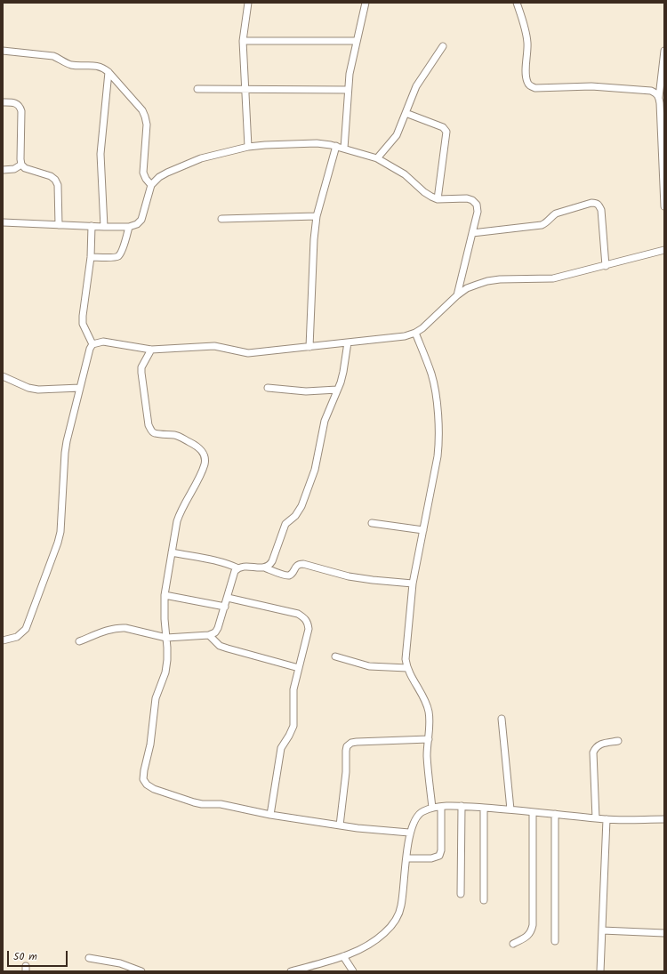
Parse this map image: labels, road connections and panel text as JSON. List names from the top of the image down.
{
  "scale_bar": "50 m"
}
